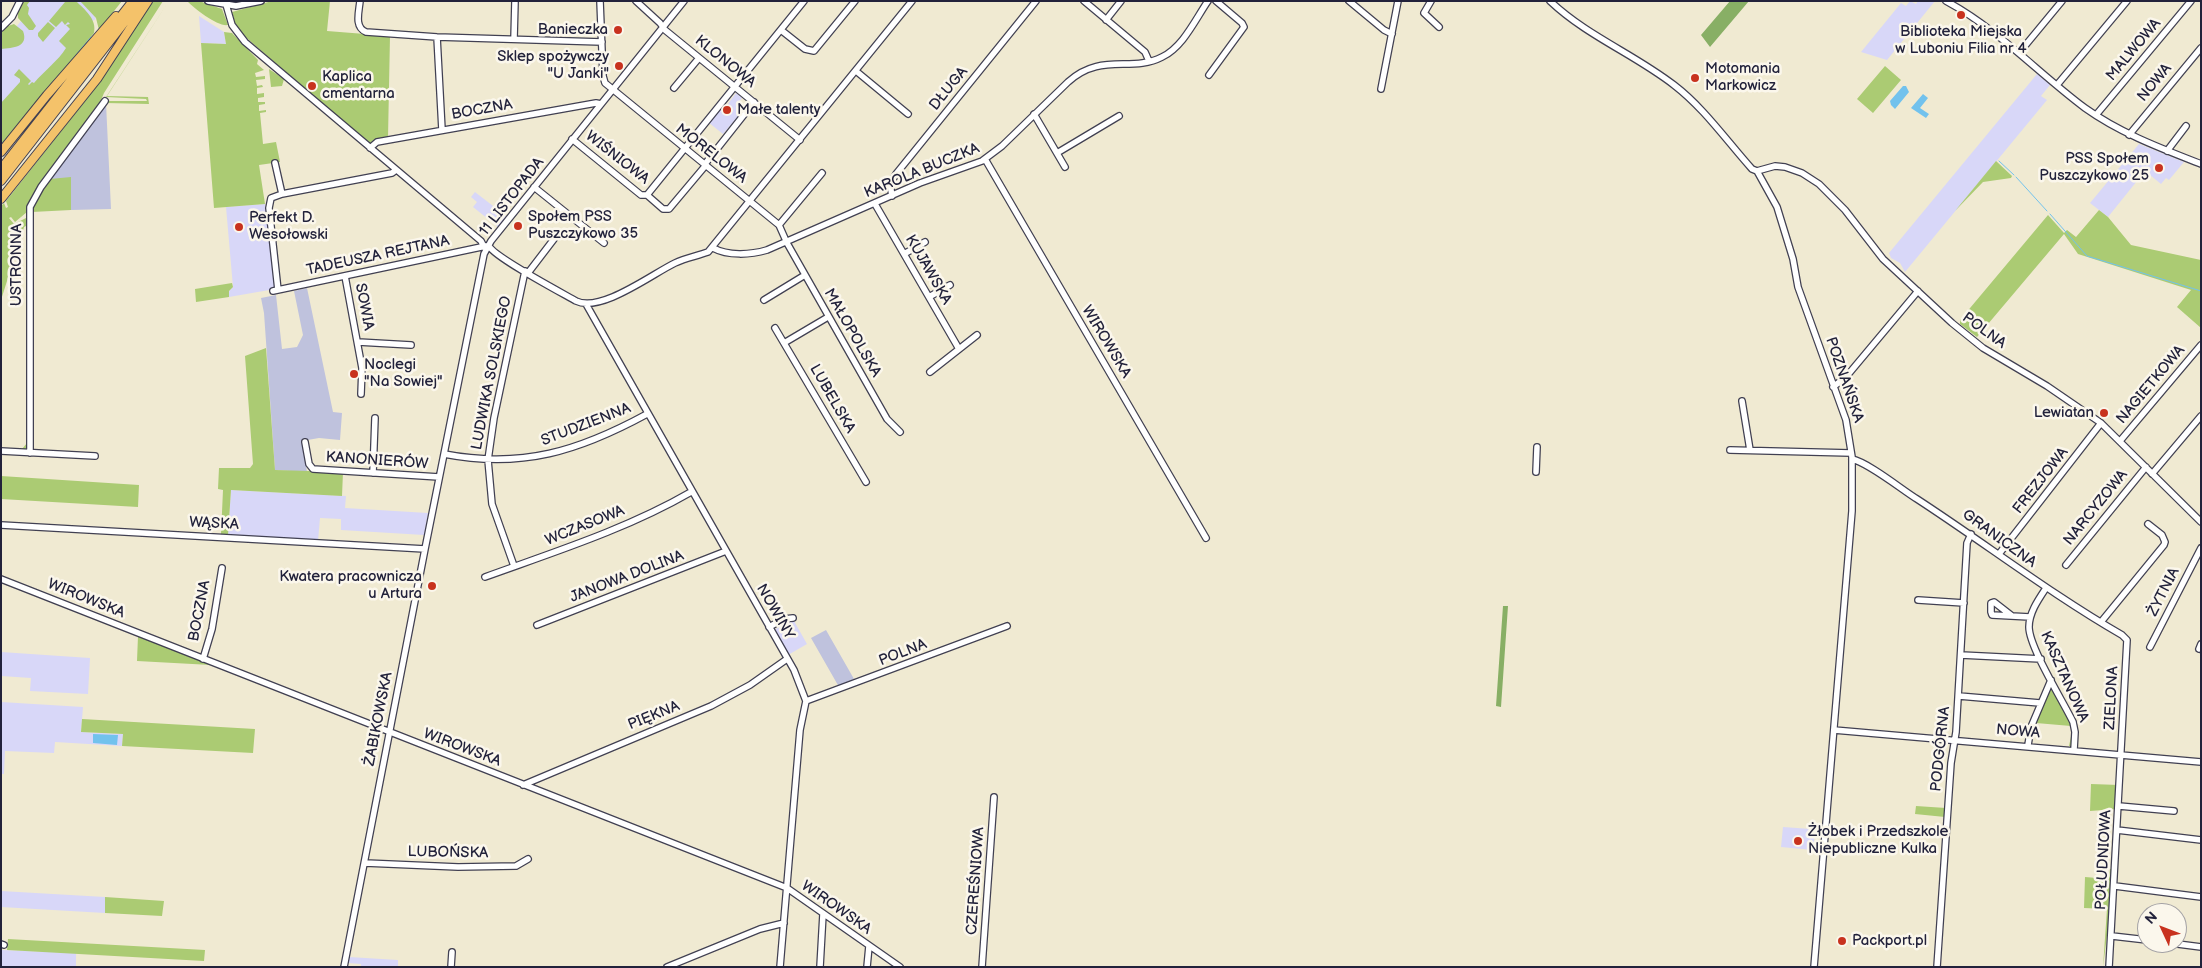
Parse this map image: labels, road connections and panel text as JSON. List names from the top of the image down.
{
  "streets": {
    "street": [
      "MALWOWA",
      "KLONOWA",
      "NOWA",
      "DŁUGA",
      "BOCZNA",
      "MORELOWA",
      "WIŚNIOWA",
      "KAROLA BUCZKA",
      "11 LISTOPADA",
      "TADEUSZA REJTANA",
      "USTRONNA",
      "KUJAWSKA",
      "SOWIA",
      "POLNA",
      "MAŁOPOLSKA",
      "WIROWSKA",
      "LUDWIKA SOLSKIEGO",
      "POZNAŃSKA",
      "NAGIETKOWA",
      "LUBELSKA",
      "STUDZIENNA",
      "KANONIERÓW",
      "FREZJOWA",
      "NARCYZOWA",
      "WĄSKA",
      "WCZASOWA",
      "GRANICZNA",
      "JANOWA DOLINA",
      "ŻYTNIA",
      "NOWINY",
      "KASZTANOWA",
      "ZIELONA",
      "PIĘKNA",
      "ŻABIKOWSKA",
      "PODGÓRNA",
      "LUBOŃSKA",
      "POŁUDNIOWA",
      "CZEREŚNIOWA"
    ]
  },
  "crossings": [
    ["KLONOWA", "11 LISTOPADA"],
    ["NOWA", "POZNAŃSKA"],
    ["NOWA", "KASZTANOWA"],
    ["NOWA", "ZIELONA"],
    ["NOWA", "PODGÓRNA"],
    ["NOWA", "POŁUDNIOWA"],
    ["DŁUGA", "KAROLA BUCZKA"],
    ["BOCZNA", "11 LISTOPADA"],
    ["BOCZNA", "WIROWSKA"],
    ["MORELOWA", "WIŚNIOWA"],
    ["MORELOWA", "KAROLA BUCZKA"],
    ["MORELOWA", "11 LISTOPADA"],
    ["MORELOWA", "MAŁOPOLSKA"],
    ["WIŚNIOWA", "11 LISTOPADA"],
    ["KAROLA BUCZKA", "KUJAWSKA"],
    ["KAROLA BUCZKA", "MAŁOPOLSKA"],
    ["KAROLA BUCZKA", "WIROWSKA"],
    ["11 LISTOPADA", "TADEUSZA REJTANA"],
    ["11 LISTOPADA", "STUDZIENNA"],
    ["11 LISTOPADA", "KANONIERÓW"],
    ["11 LISTOPADA", "ŻABIKOWSKA"],
    ["TADEUSZA REJTANA", "SOWIA"],
    ["POLNA", "POZNAŃSKA"],
    ["POLNA", "NAGIETKOWA"],
    ["POLNA", "FREZJOWA"],
    ["POLNA", "NARCYZOWA"],
    ["POLNA", "NOWINY"],
    ["WIROWSKA", "PIĘKNA"],
    ["WIROWSKA", "ŻABIKOWSKA"],
    ["LUDWIKA SOLSKIEGO", "STUDZIENNA"],
    ["LUDWIKA SOLSKIEGO", "WCZASOWA"],
    ["POZNAŃSKA", "GRANICZNA"],
    ["STUDZIENNA", "NOWINY"],
    ["KANONIERÓW", "ŻABIKOWSKA"],
    ["FREZJOWA", "GRANICZNA"],
    ["WĄSKA", "ŻABIKOWSKA"],
    ["WCZASOWA", "NOWINY"],
    ["GRANICZNA", "KASZTANOWA"],
    ["GRANICZNA", "ZIELONA"],
    ["GRANICZNA", "PODGÓRNA"],
    ["JANOWA DOLINA", "NOWINY"],
    ["NOWINY", "PIĘKNA"],
    ["ZIELONA", "POŁUDNIOWA"],
    ["ŻABIKOWSKA", "LUBOŃSKA"]
  ],
  "places": [
    "Biblioteka Miejska w Luboniu Filia nr 4",
    "Banieczka",
    "Sklep spożywczy \"U Janki\"",
    "Motomania Markowicz",
    "Kaplica cmentarna",
    "Małe talenty",
    "PSS Społem Puszczykowo 25",
    "Społem PSS Puszczykowo 35",
    "Perfekt D. Wesołowski",
    "Noclegi \"Na Sowiej\"",
    "Lewiatan",
    "Kwatera pracownicza u Artura",
    "Żłobek i Przedszkole Niepubliczne Kulka",
    "Packport.pl"
  ],
  "north": "top left"
}
